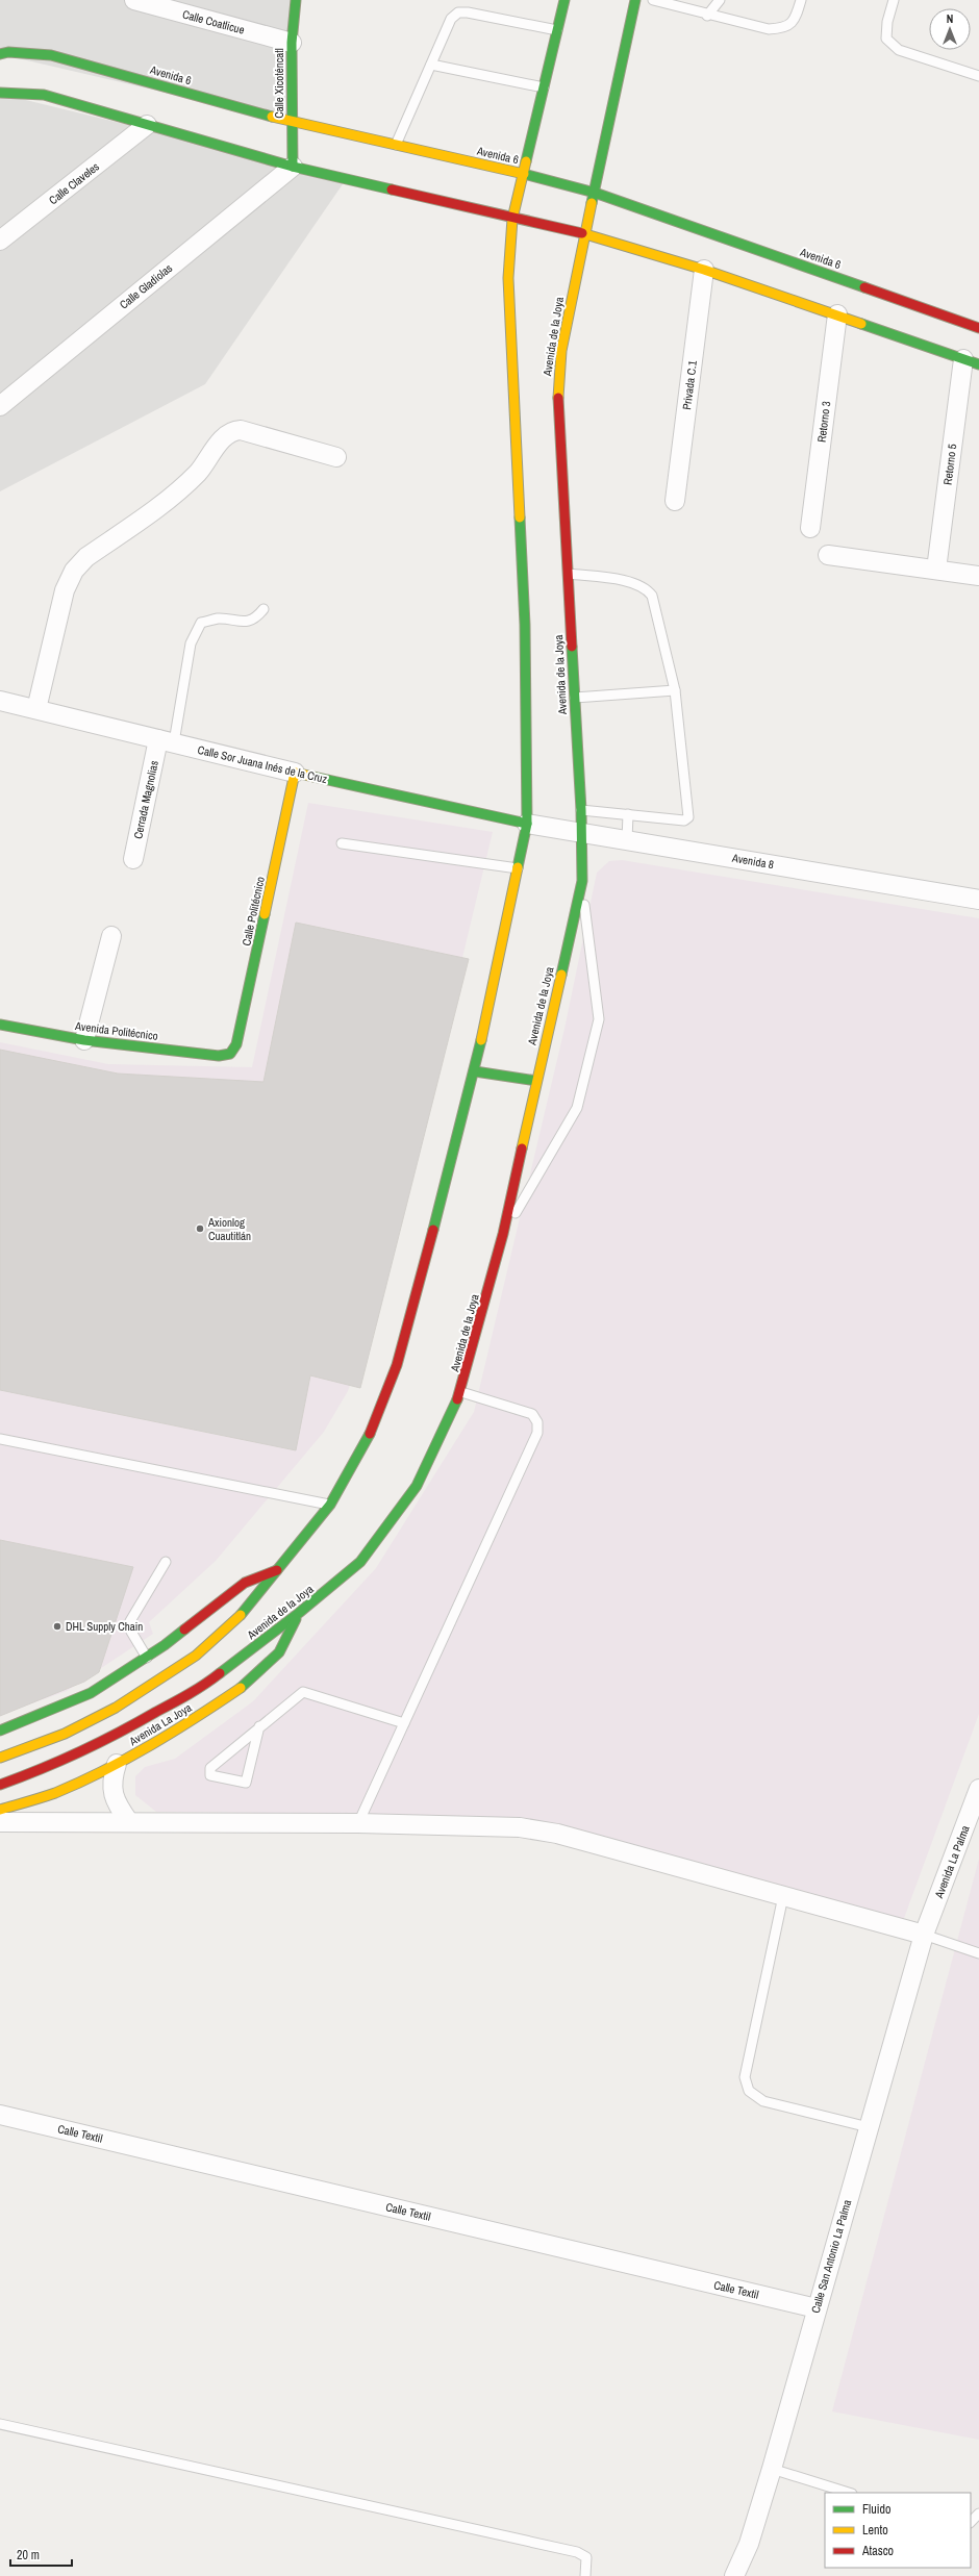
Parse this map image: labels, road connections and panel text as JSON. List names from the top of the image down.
{
  "streets": {
    "main road": [
      "Avenida 6",
      "Calle Xicoténcatl",
      "Avenida de la Joya",
      "Calle Sor Juana Inés de la Cruz",
      "Calle Politécnico",
      "Avenida Politécnico",
      "Avenida La Joya"
    ],
    "street": [
      "Calle Coatlicue",
      "Calle Claveles",
      "Calle Gladiolas",
      "Privada C.1",
      "Retorno 3",
      "Retorno 5",
      "Cerrada Magnolias",
      "Avenida 8",
      "Avenida La Palma",
      "Calle Textil",
      "Calle San Antonio La Palma"
    ]
  },
  "crossings": [
    ["Calle Coatlicue", "Calle Xicoténcatl"],
    ["Avenida 6", "Calle Xicoténcatl"],
    ["Avenida 6", "Avenida de la Joya"],
    ["Calle Xicoténcatl", "Calle Gladiolas"],
    ["Avenida de la Joya", "Calle Sor Juana Inés de la Cruz"],
    ["Avenida de la Joya", "Avenida 8"],
    ["Avenida de la Joya", "Avenida La Joya"],
    ["Calle Sor Juana Inés de la Cruz", "Cerrada Magnolias"],
    ["Calle Sor Juana Inés de la Cruz", "Avenida 8"],
    ["Calle Sor Juana Inés de la Cruz", "Calle Politécnico"],
    ["Calle Politécnico", "Avenida Politécnico"],
    ["Avenida La Palma", "Calle San Antonio La Palma"],
    ["Calle Textil", "Calle San Antonio La Palma"]
  ],
  "places": ["Axionlog Cuautitlán", "DHL Supply Chain"],
  "legend": ["Fluido", "Lento", "Atasco"],
  "scale_bar": "20 m",
  "north": "top"
}
